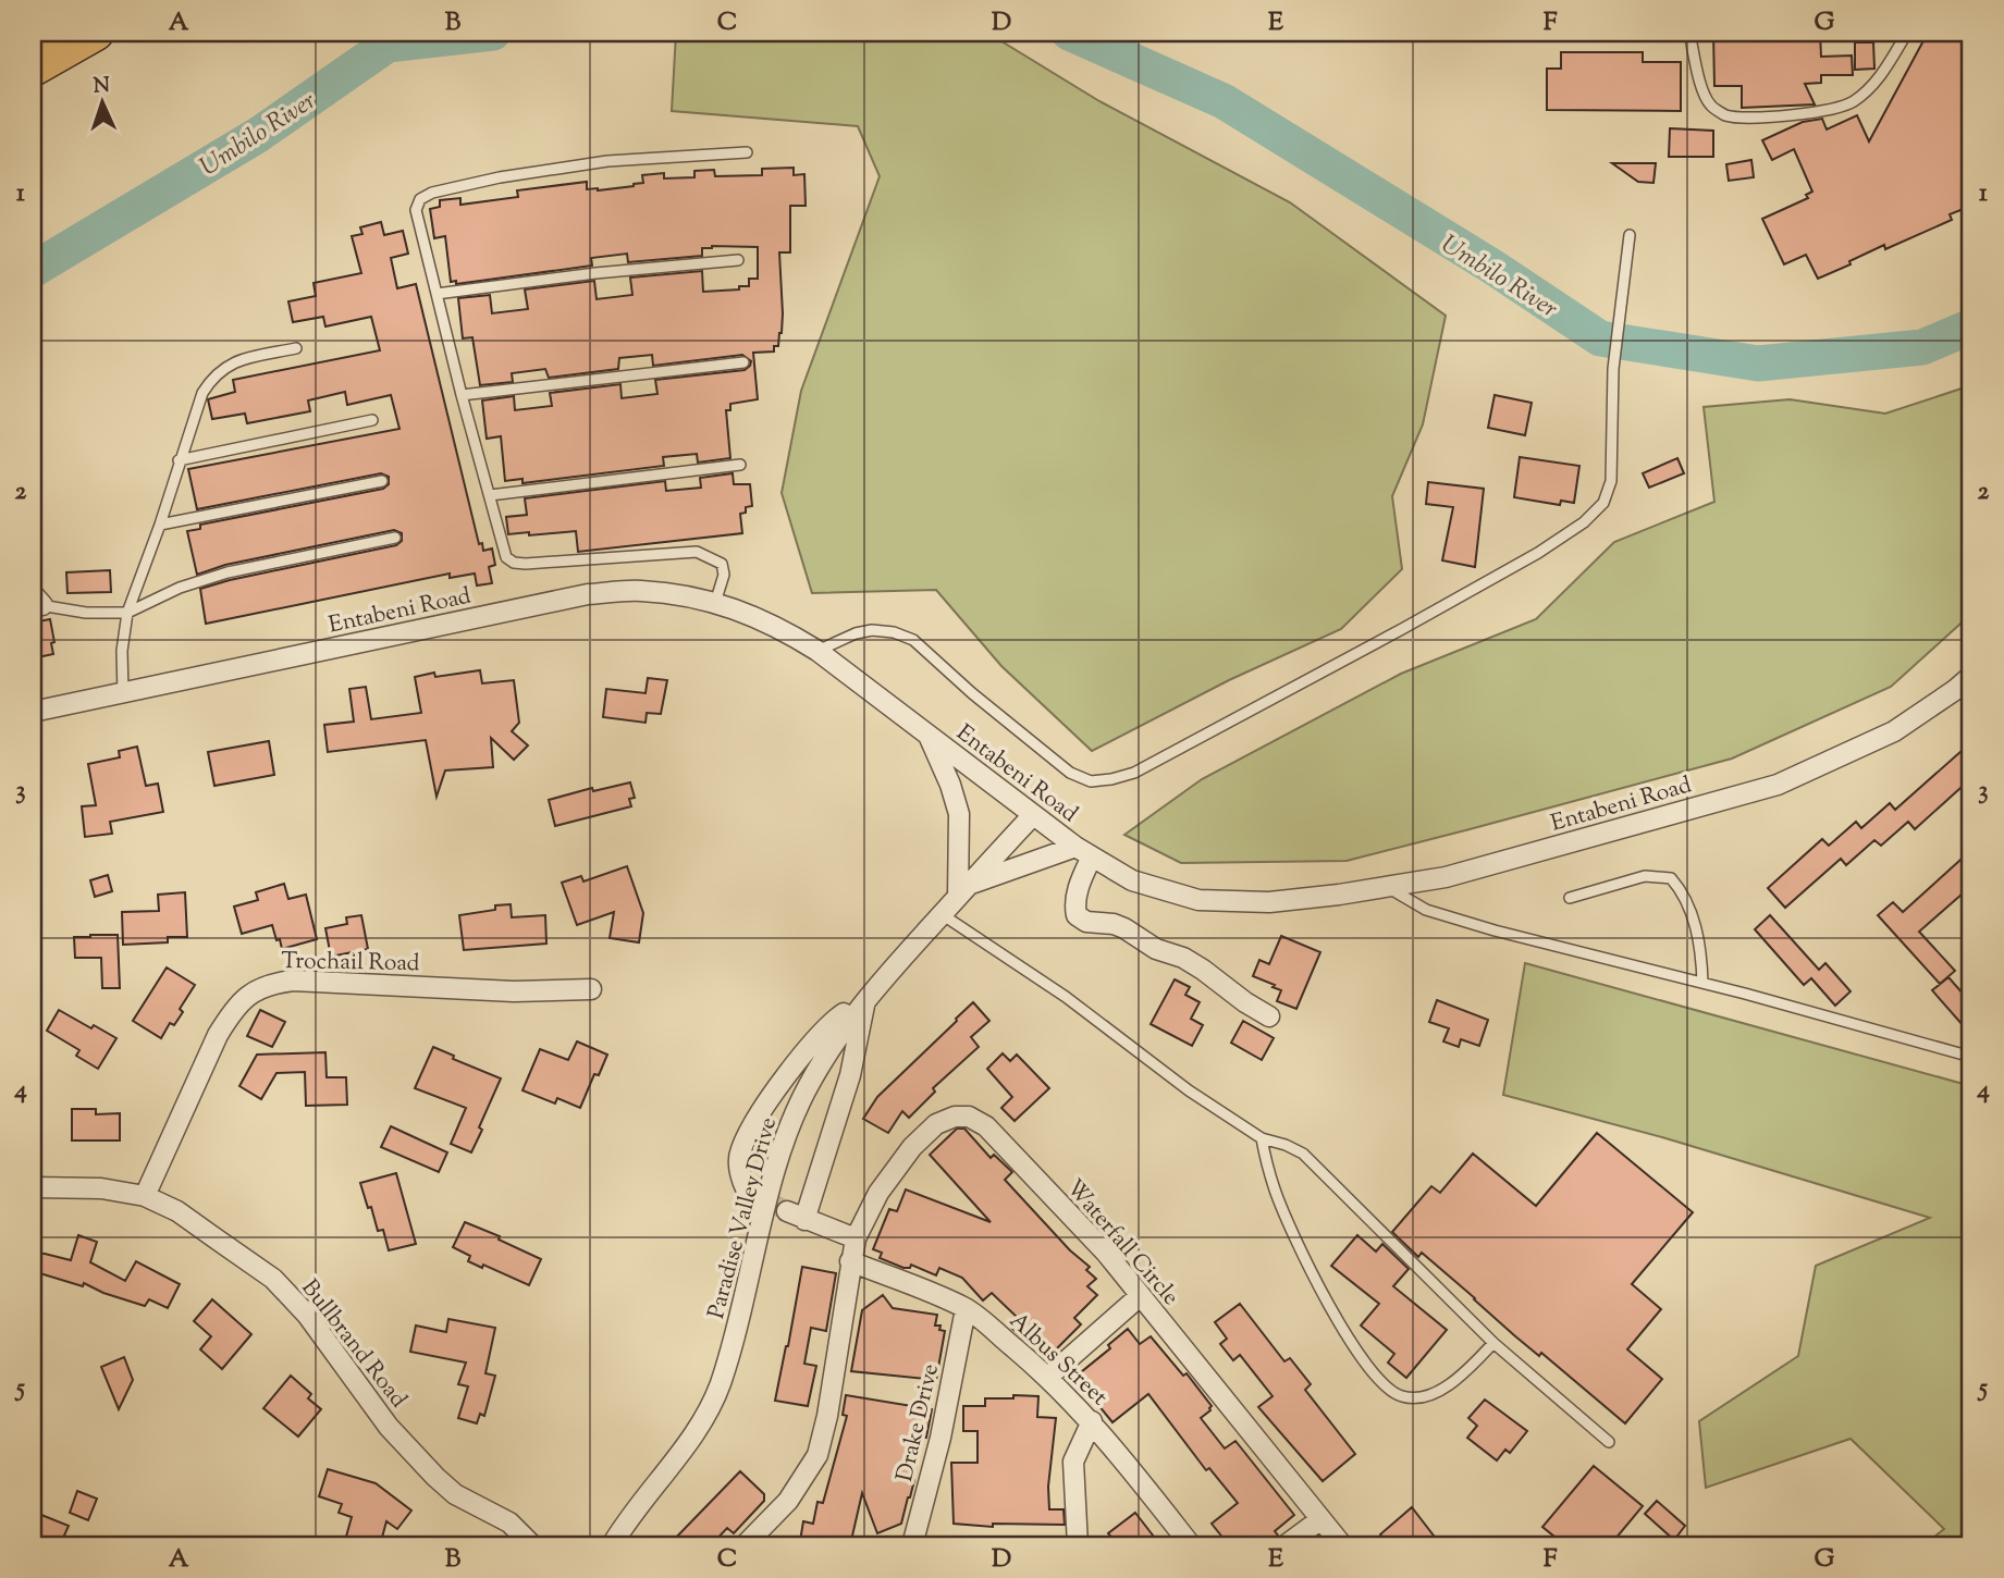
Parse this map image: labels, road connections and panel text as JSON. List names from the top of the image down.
{
  "streets": {
    "street": [
      "Entabeni Road",
      "Trochail Road",
      "Paradise Valley Drive",
      "Waterfall Circle",
      "Bullbrand Road",
      "Albus Street",
      "Drake Drive"
    ]
  },
  "crossings": [
    ["Entabeni Road", "Paradise Valley Drive"],
    ["Trochail Road", "Bullbrand Road"],
    ["Waterfall Circle", "Albus Street"],
    ["Albus Street", "Drake Drive"]
  ],
  "water": ["Umbilo River"],
  "north": "top",
  "grid": {
    "columns": [
      "A",
      "B",
      "C",
      "D",
      "E",
      "F",
      "G"
    ],
    "rows": [
      "1",
      "2",
      "3",
      "4",
      "5"
    ]
  }
}
